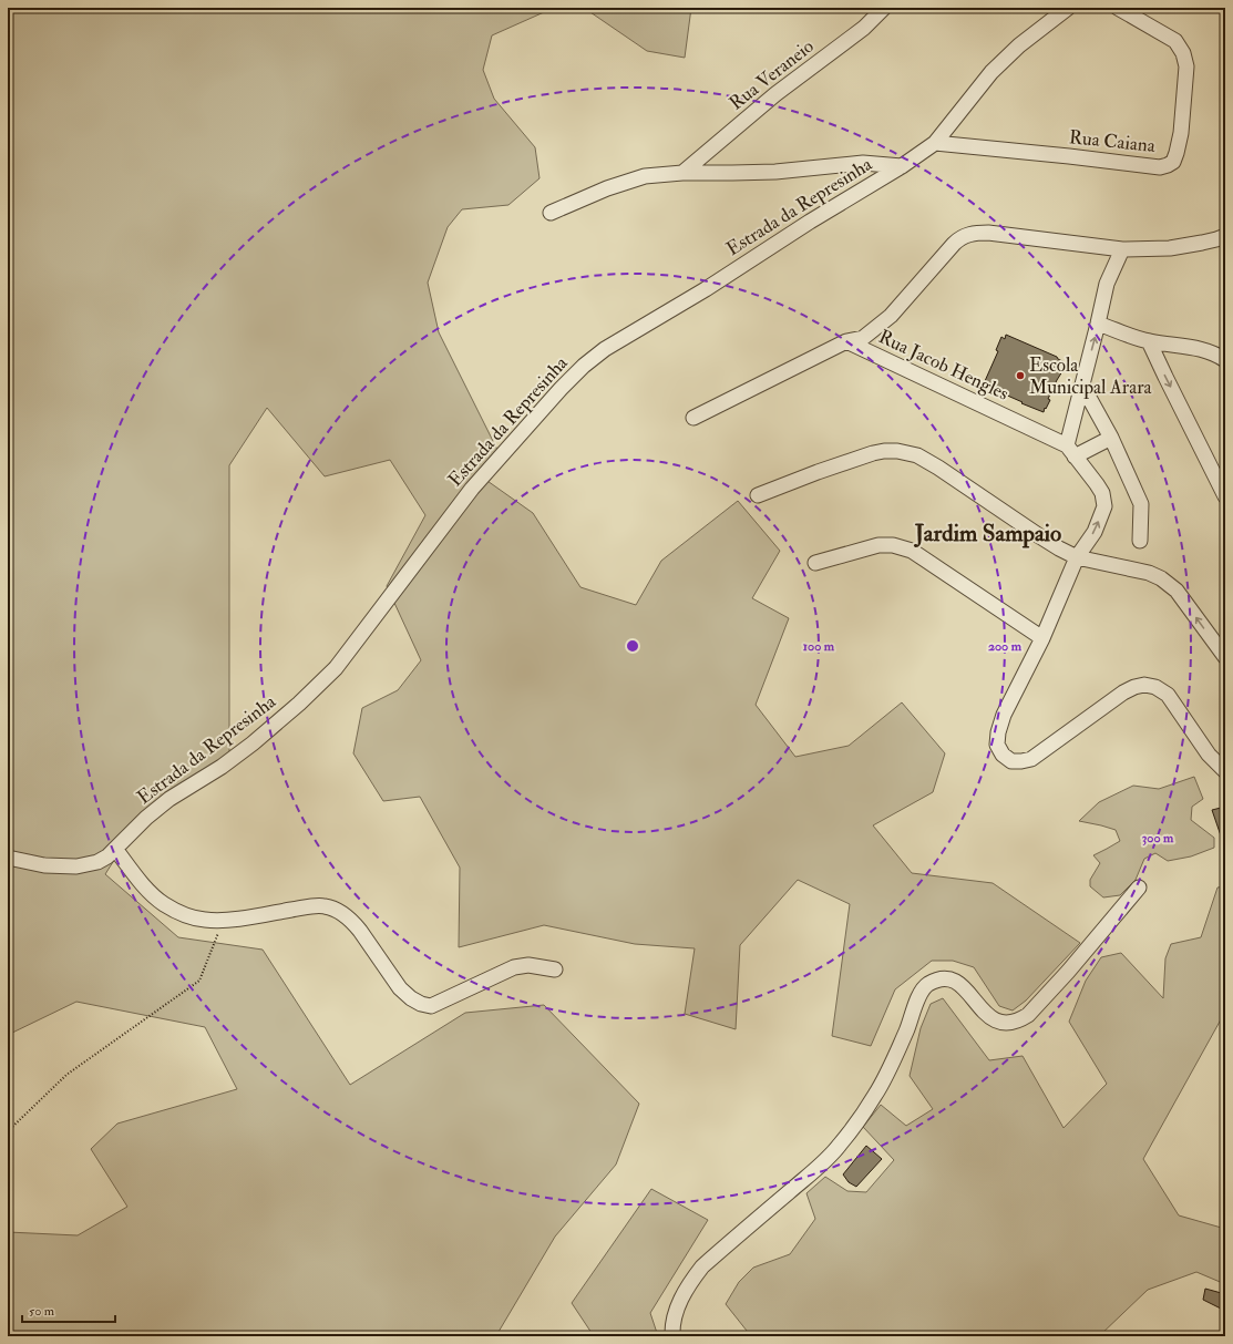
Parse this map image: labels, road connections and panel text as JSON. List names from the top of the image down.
{
  "streets": {
    "street": [
      "Rua Veraneio",
      "Rua Caiana",
      "Estrada da Represinha",
      "Rua Jacob Hengles"
    ]
  },
  "crossings": [
    ["Rua Caiana", "Estrada da Represinha"]
  ],
  "districts": ["Jardim Sampaio"],
  "places": ["Escola Municipal Arara"],
  "scale_bar": "50 m",
  "rings": ["100 m", "200 m", "300 m"]
}
